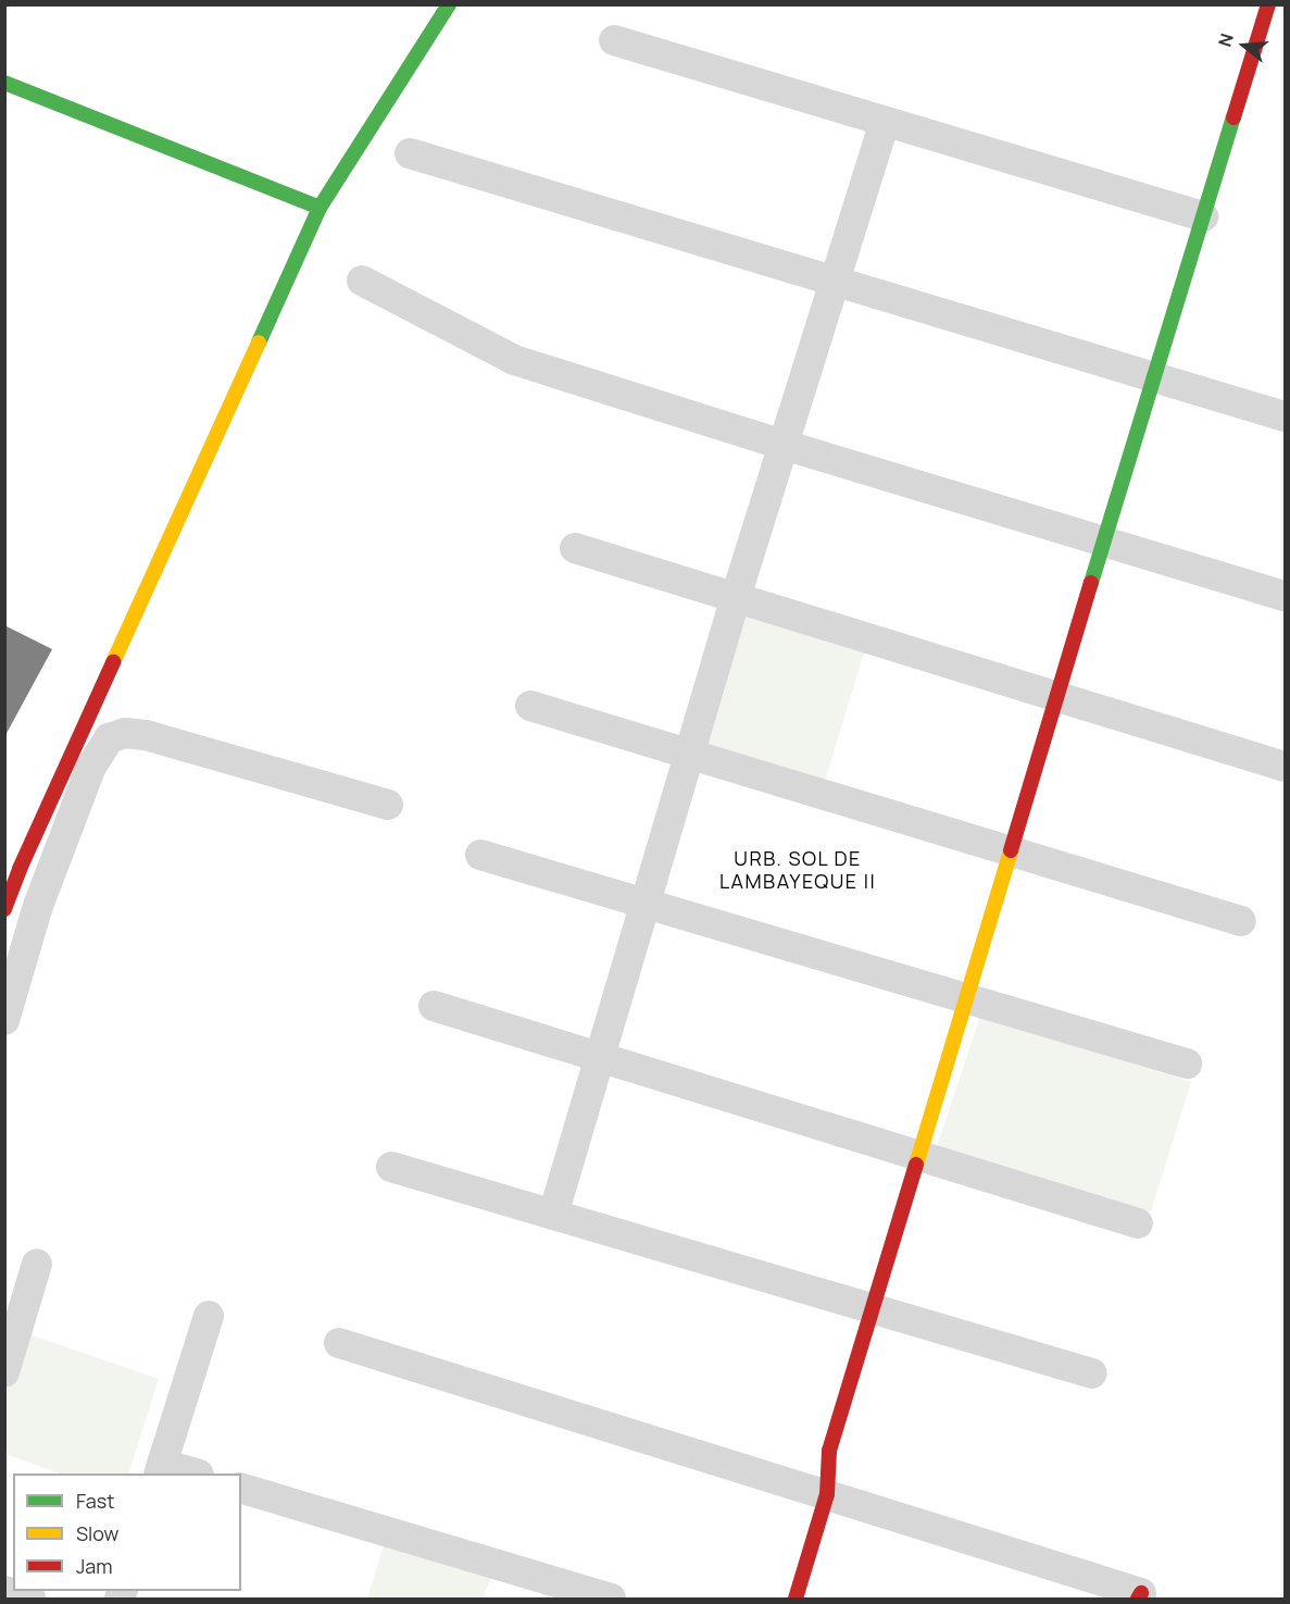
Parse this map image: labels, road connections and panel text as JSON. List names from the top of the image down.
{
  "districts": ["URB. SOL DE LAMBAYEQUE II"],
  "legend": ["Fast", "Slow", "Jam"],
  "north": "left"
}
